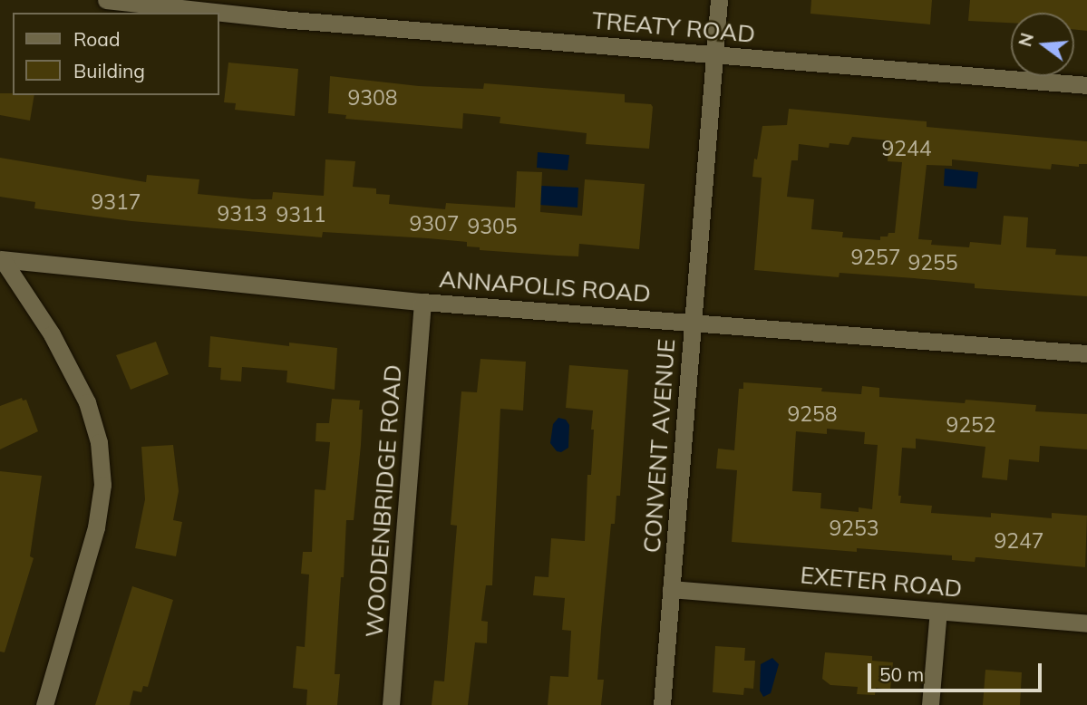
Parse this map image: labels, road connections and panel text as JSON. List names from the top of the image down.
{
  "streets": {
    "street": [
      "TREATY ROAD",
      "ANNAPOLIS ROAD",
      "CONVENT AVENUE",
      "WOODENBRIDGE ROAD",
      "EXETER ROAD"
    ]
  },
  "crossings": [
    ["TREATY ROAD", "CONVENT AVENUE"],
    ["ANNAPOLIS ROAD", "CONVENT AVENUE"],
    ["ANNAPOLIS ROAD", "WOODENBRIDGE ROAD"],
    ["CONVENT AVENUE", "EXETER ROAD"]
  ],
  "house_numbers": [
    "9308",
    "9244",
    "9317",
    "9313",
    "9311",
    "9307",
    "9305",
    "9257",
    "9255",
    "9258",
    "9252",
    "9253",
    "9247"
  ],
  "legend": ["Road", "Building"],
  "scale_bar": "50 m",
  "north": "left"
}
